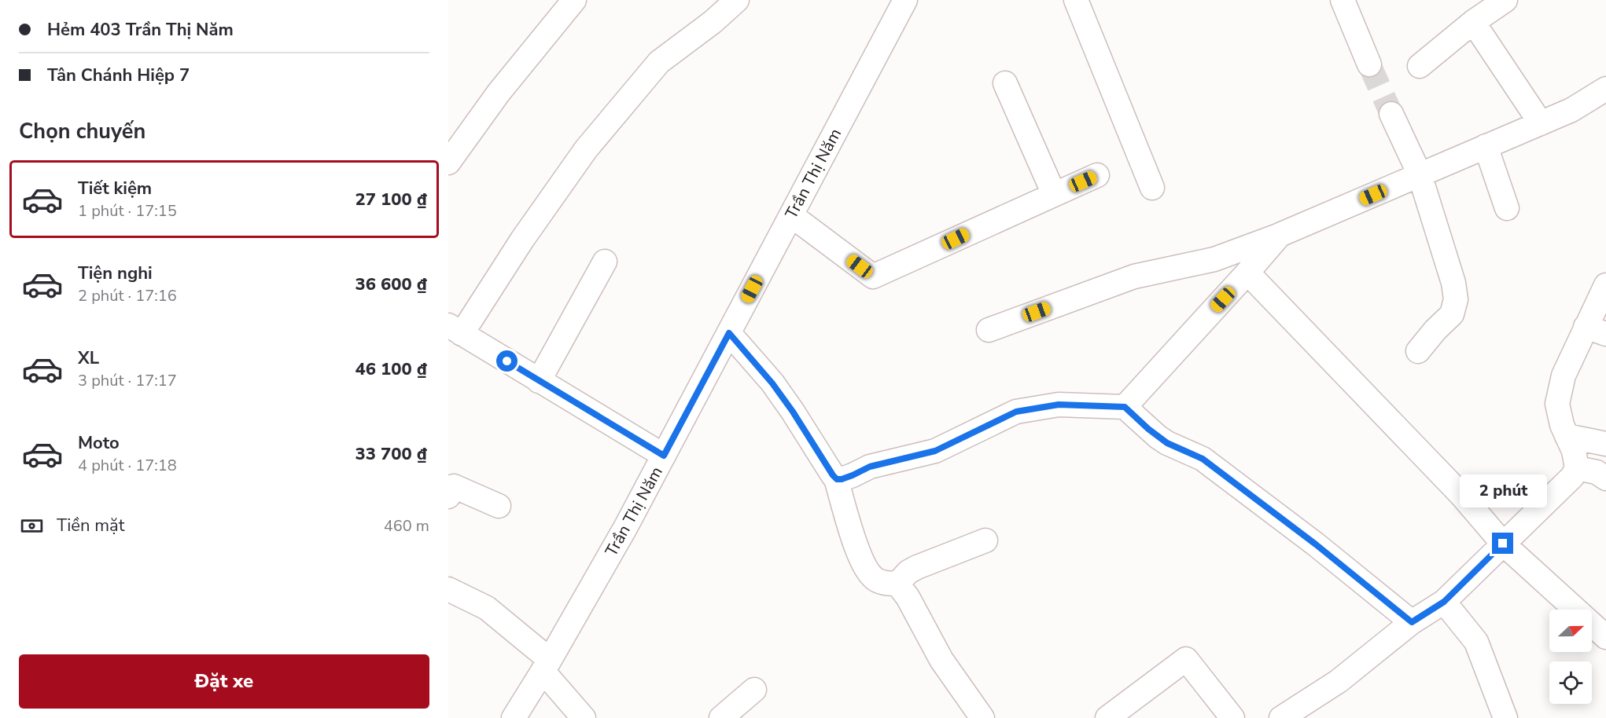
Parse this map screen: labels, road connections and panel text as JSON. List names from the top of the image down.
{
  "streets": {
    "street": ["Trần Thị Năm"]
  },
  "north": "right",
  "page": {
    "banner": ["Hẻm 403 Trần Thị Năm", "Tân Chánh Hiệp 7"],
    "heading": "Chọn chuyến",
    "list": [
      {
        "name": "Tiết kiệm",
        "note": "1 phút · 17:15",
        "value": "27 100 ₫"
      },
      {
        "name": "Tiện nghi",
        "note": "2 phút · 17:16",
        "value": "36 600 ₫"
      },
      {
        "name": "XL",
        "note": "3 phút · 17:17",
        "value": "46 100 ₫"
      },
      {
        "name": "Moto",
        "note": "4 phút · 17:18",
        "value": "33 700 ₫"
      }
    ],
    "bubble": "2 phút",
    "pay": ["Tiền mặt", "460 m"],
    "buttons": "Đặt xe"
  }
}
